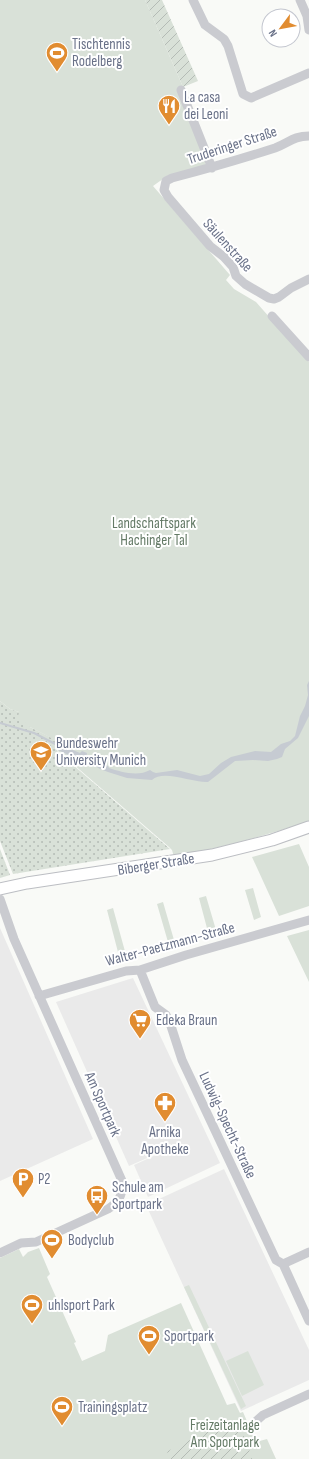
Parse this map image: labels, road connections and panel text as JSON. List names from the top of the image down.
{
  "streets": {
    "main road": ["Biberger Straße"],
    "street": [
      "Truderinger Straße",
      "Säulenstraße",
      "Walter-Paetzmann-Straße",
      "Am Sportpark",
      "Ludwig-Specht-Straße"
    ]
  },
  "crossings": [
    ["Truderinger Straße", "Säulenstraße"],
    ["Walter-Paetzmann-Straße", "Am Sportpark"],
    ["Walter-Paetzmann-Straße", "Ludwig-Specht-Straße"]
  ],
  "parks": ["Landschaftspark Hachinger Tal", "Freizeitanlage Am Sportpark"],
  "places": {
    "sports": [
      "Tischtennis Rodelberg",
      "Bodyclub",
      "uhlsport Park",
      "Sportpark",
      "Trainingsplatz"
    ],
    "restaurant": ["La casa dei Leoni"],
    "school or university": ["Bundeswehr University Munich"],
    "supermarket": ["Edeka Braun"],
    "pharmacy": ["Arnika Apotheke"],
    "parking": ["P2"],
    "bus stop": ["Schule am Sportpark"]
  },
  "north": "bottom left"
}
